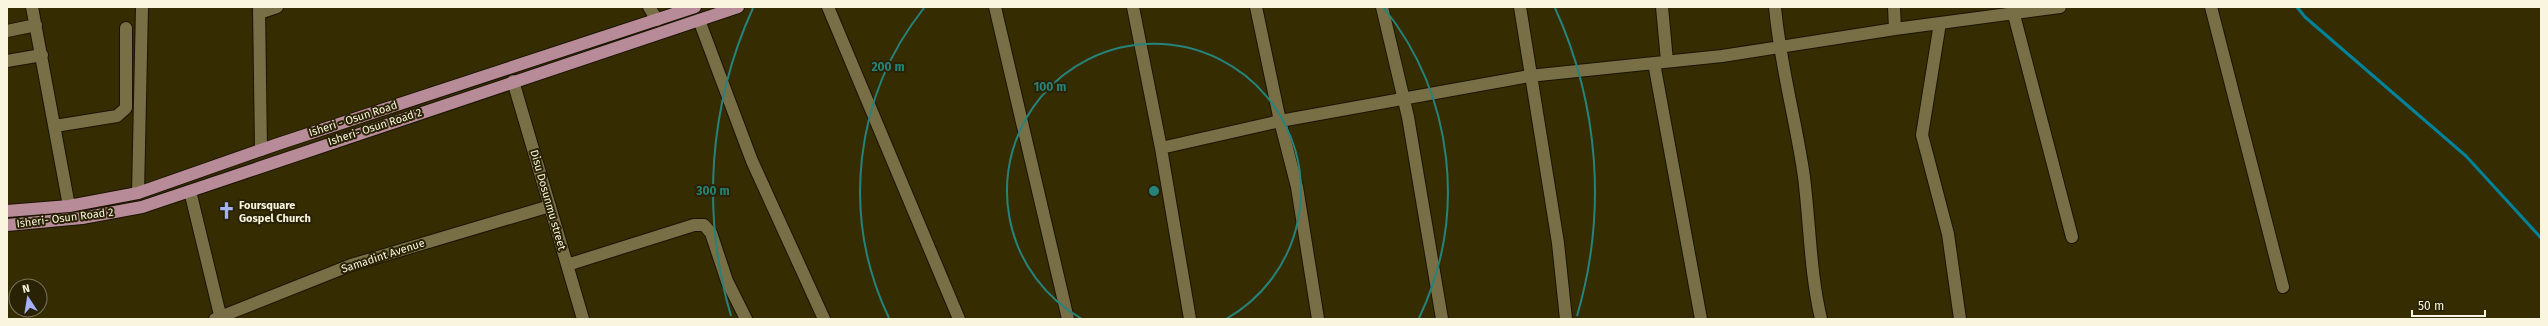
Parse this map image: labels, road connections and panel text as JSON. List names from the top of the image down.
{
  "streets": {
    "main road": ["Isheri - Osun Road", "Isheri- Osun Road 2"],
    "street": ["Disu Dosunmu street", "Samadint Avenue"]
  },
  "crossings": [
    ["Isheri- Osun Road 2", "Disu Dosunmu street"],
    ["Disu Dosunmu street", "Samadint Avenue"]
  ],
  "places": {
    "church": ["Foursquare Gospel Church"]
  },
  "scale_bar": "50 m",
  "north": "top",
  "rings": ["200 m", "100 m", "300 m"]
}
